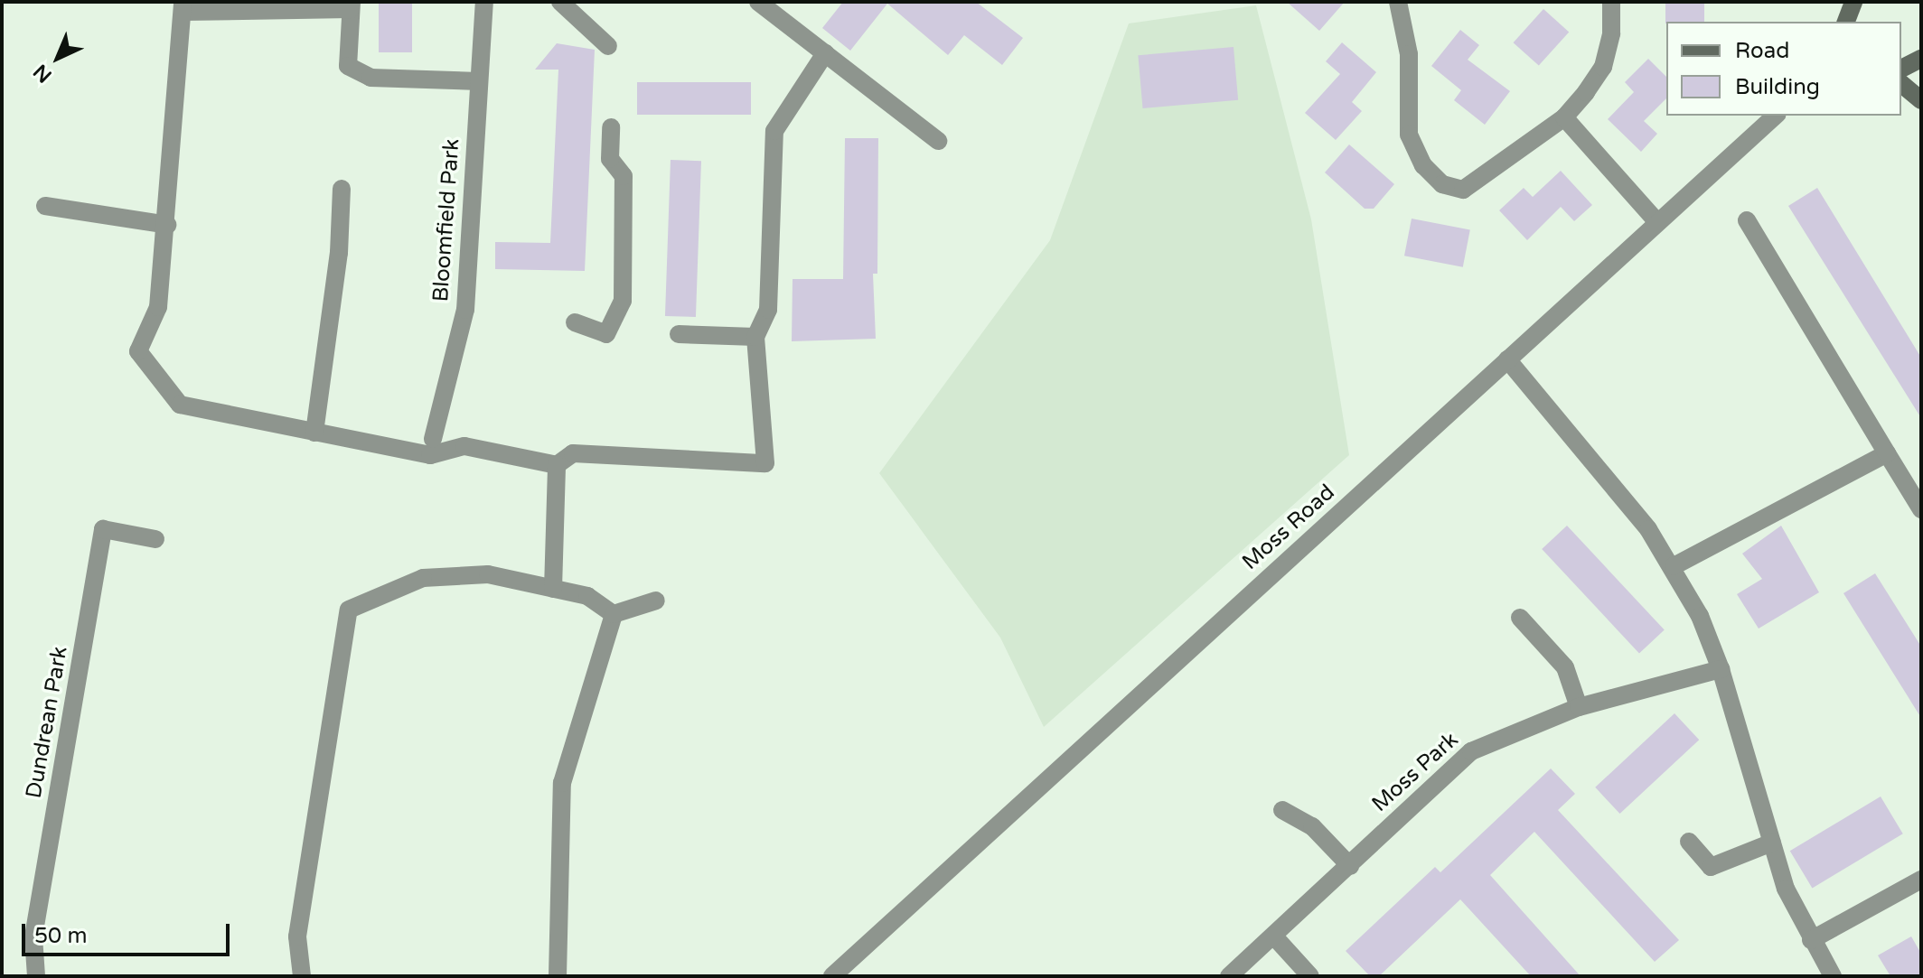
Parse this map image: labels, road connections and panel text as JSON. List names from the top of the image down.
{
  "streets": {
    "street": [
      "Bloomfield Park",
      "Moss Road",
      "Dundrean Park",
      "Moss Park"
    ]
  },
  "legend": ["Road", "Building"],
  "scale_bar": "50 m",
  "north": "bottom left"
}
